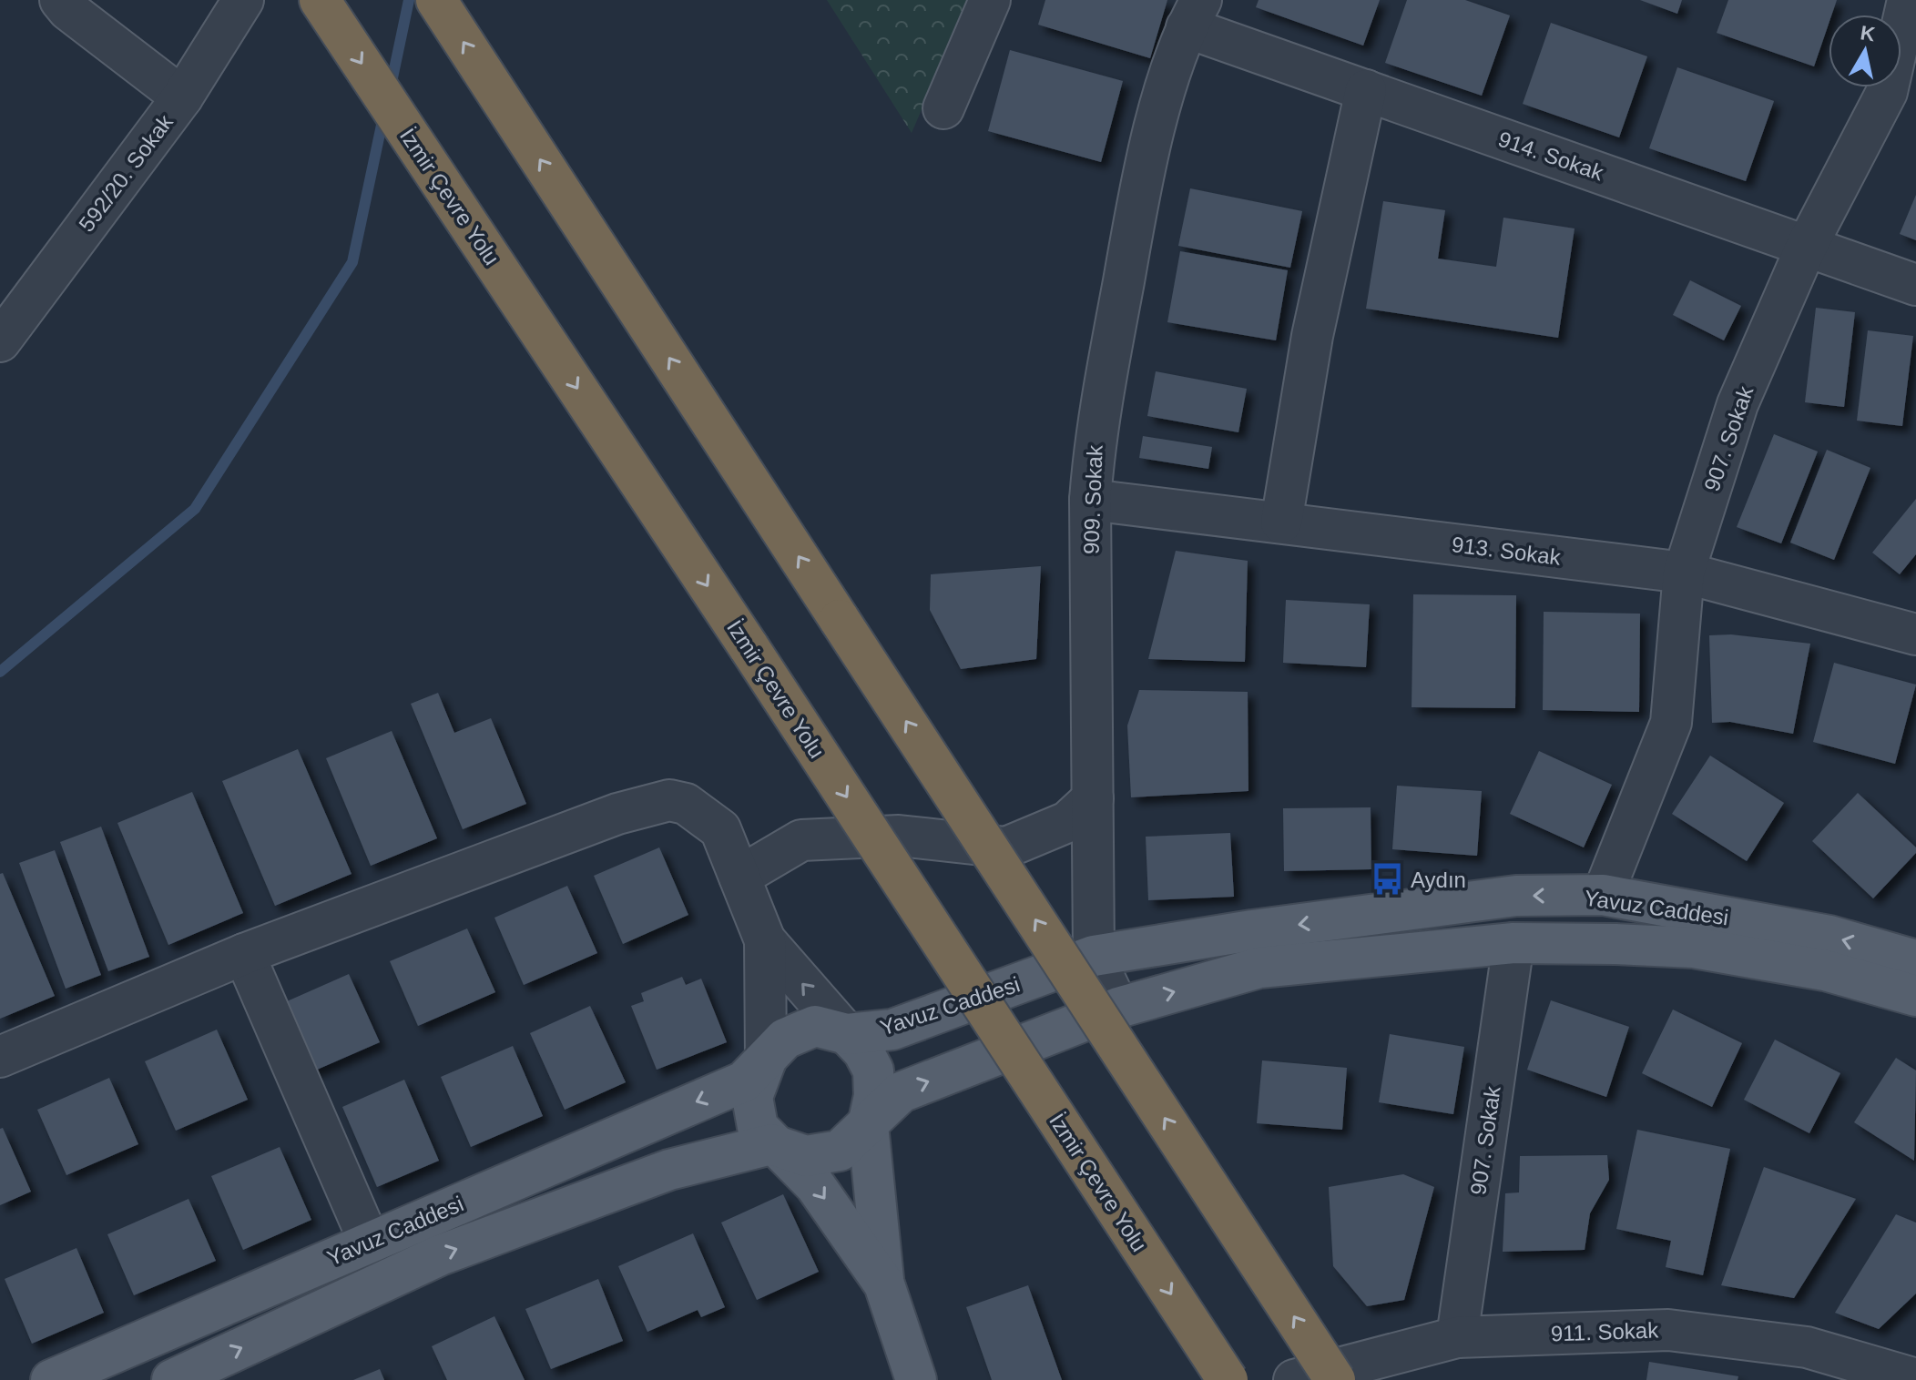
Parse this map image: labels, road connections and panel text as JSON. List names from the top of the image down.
{
  "streets": {
    "highway": ["İzmir Çevre Yolu"],
    "main road": ["Yavuz Caddesi"],
    "street": [
      "914. Sokak",
      "592/20. Sokak",
      "907. Sokak",
      "909. Sokak",
      "913. Sokak",
      "911. Sokak"
    ]
  },
  "crossings": [
    ["914. Sokak", "907. Sokak"],
    ["914. Sokak", "909. Sokak"],
    ["907. Sokak", "913. Sokak"],
    ["907. Sokak", "Yavuz Caddesi"],
    ["907. Sokak", "911. Sokak"],
    ["909. Sokak", "913. Sokak"],
    ["909. Sokak", "Yavuz Caddesi"]
  ],
  "places": {
    "bus stop": ["Aydın"]
  },
  "north": "top"
}
